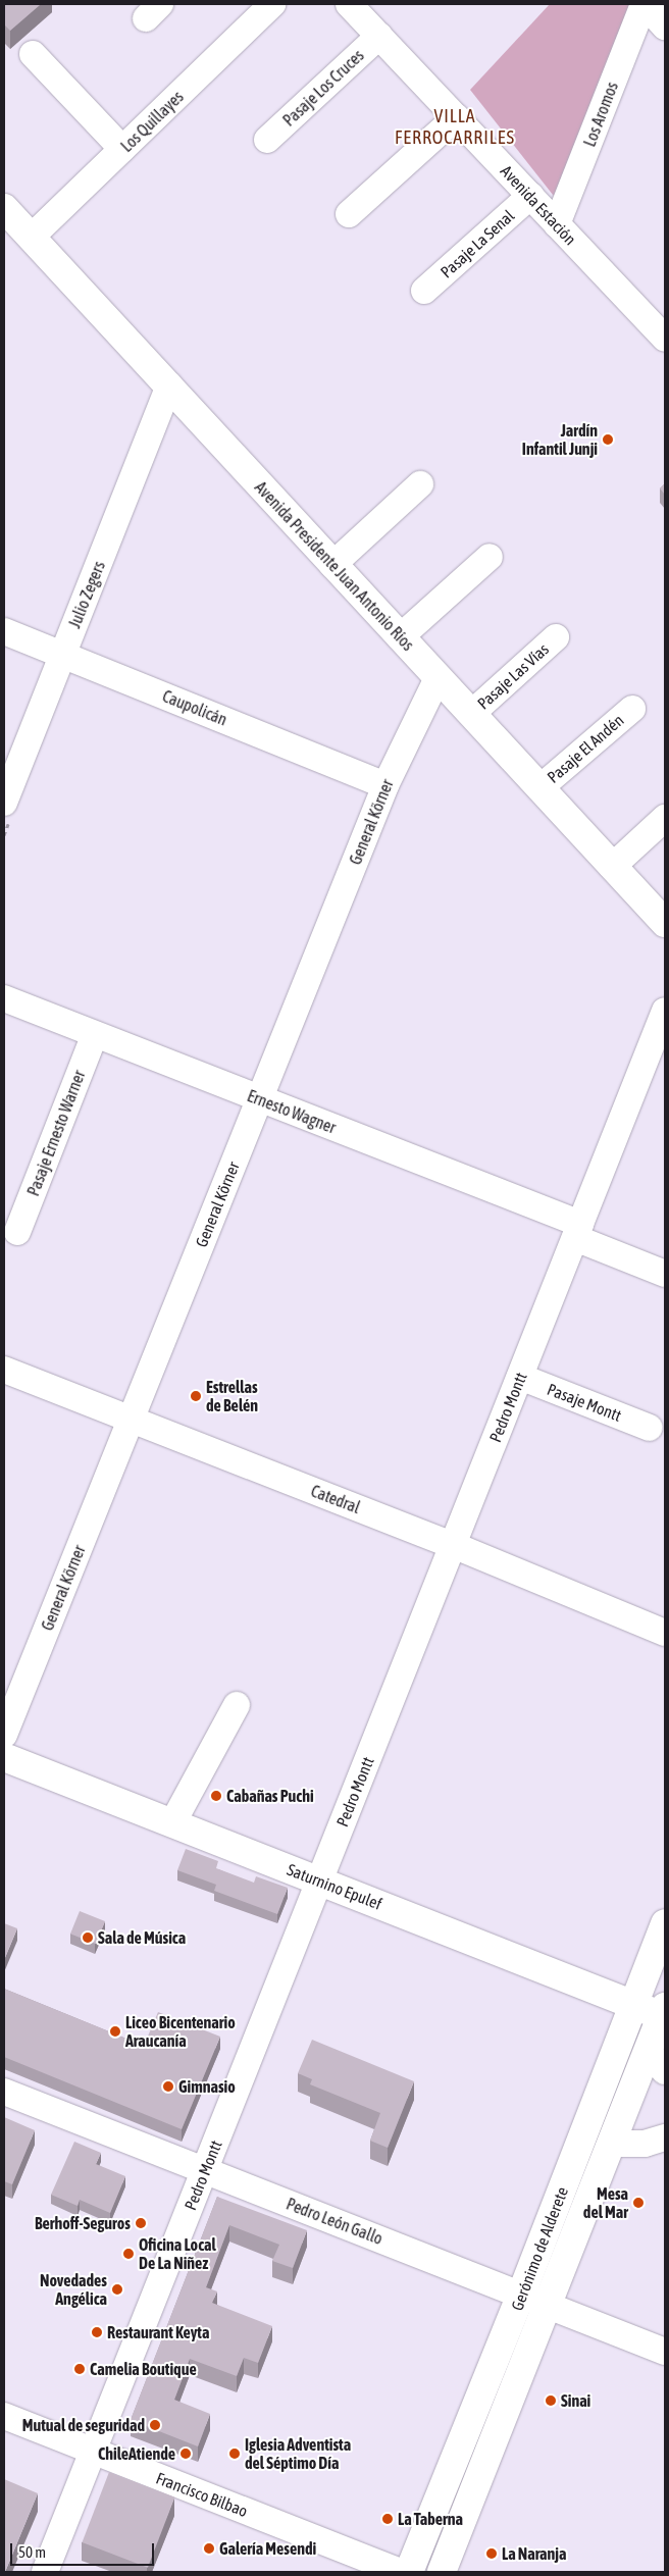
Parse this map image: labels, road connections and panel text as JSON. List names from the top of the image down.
{
  "streets": {
    "main road": ["Avenida Presidente Juan Antonio Ríos", "Saturnino Epulef", "Gerónimo de Alderete"],
    "street": [
      "Pasaje Los Cruces",
      "Los Aromos",
      "Los Quillayes",
      "Avenida Estación",
      "Pasaje La Senal",
      "Julio Zegers",
      "Pasaje Las Vías",
      "Caupolicán",
      "Pasaje El Andén",
      "General Körner",
      "Ernesto Wagner",
      "Pasaje Ernesto Warner",
      "Pasaje Montt",
      "Pedro Montt",
      "Catedral",
      "Pedro León Gallo",
      "Francisco Bilbao"
    ]
  },
  "crossings": [
    ["Pasaje Los Cruces", "Avenida Estación"],
    ["Los Aromos", "Avenida Estación"],
    ["Los Quillayes", "Avenida Presidente Juan Antonio Ríos"],
    ["Avenida Estación", "Pasaje La Senal"],
    ["Avenida Presidente Juan Antonio Ríos", "Julio Zegers"],
    ["Avenida Presidente Juan Antonio Ríos", "Pasaje Las Vías"],
    ["Avenida Presidente Juan Antonio Ríos", "Pasaje El Andén"],
    ["Avenida Presidente Juan Antonio Ríos", "General Körner"],
    ["Julio Zegers", "Caupolicán"],
    ["Caupolicán", "General Körner"],
    ["General Körner", "Ernesto Wagner"],
    ["General Körner", "Catedral"],
    ["Ernesto Wagner", "Pasaje Ernesto Warner"],
    ["Ernesto Wagner", "Pedro Montt"],
    ["Pasaje Montt", "Pedro Montt"],
    ["Pedro Montt", "Catedral"],
    ["Pedro Montt", "Saturnino Epulef"],
    ["Pedro Montt", "Pedro León Gallo"],
    ["Pedro Montt", "Francisco Bilbao"],
    ["Saturnino Epulef", "Gerónimo de Alderete"],
    ["Pedro León Gallo", "Gerónimo de Alderete"]
  ],
  "districts": ["VILLA FERROCARRILES"],
  "places": [
    "Jardín Infantil Junji",
    "Estrellas de Belén",
    "Cabañas Puchi",
    "Sala de Música",
    "Liceo Bicentenario Araucanía",
    "Gimnasio",
    "Mesa del Mar",
    "Berhoff-Seguros",
    "Oficina Local De La Niñez",
    "Novedades Angélica",
    "Restaurant Keyta",
    "Camelia Boutique",
    "Sinai",
    "Mutual de seguridad",
    "ChileAtiende",
    "Iglesia Adventista del Séptimo Día",
    "La Taberna",
    "Galería Mesendi",
    "La Naranja"
  ],
  "scale_bar": "50 m"
}
